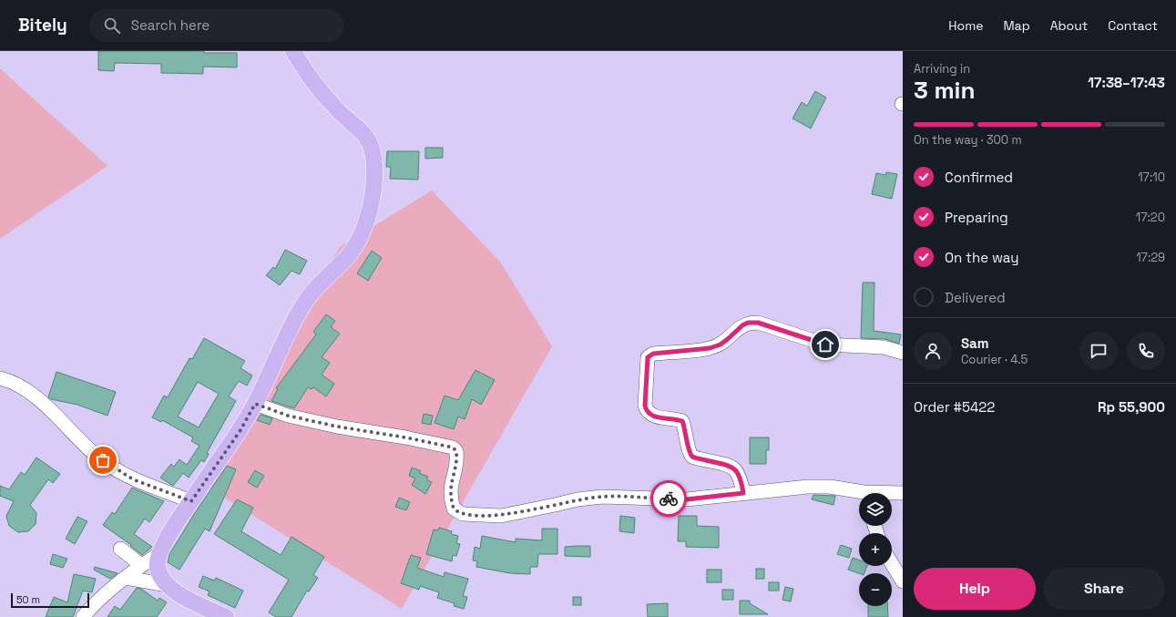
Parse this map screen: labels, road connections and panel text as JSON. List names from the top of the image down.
{
  "scale_bar": "50 m",
  "page": {
    "header": "Bitely",
    "search": "Search here",
    "nav": [
      "Home",
      "Map",
      "About",
      "Contact"
    ],
    "heading": ["3 min", "Arriving in", "17:38–17:43"],
    "panel": [
      "Sam",
      "Courier · 4.5",
      "Order #5422",
      "Rp 55,900"
    ],
    "bar": "On the way · 300 m",
    "list": [
      ["Confirmed", "17:10"],
      ["Preparing", "17:20"],
      ["On the way", "17:29"],
      "Delivered"
    ],
    "map_buttons": ["+", "−"],
    "buttons": ["Help", "Share"],
    "scale": "50 m"
  }
}
